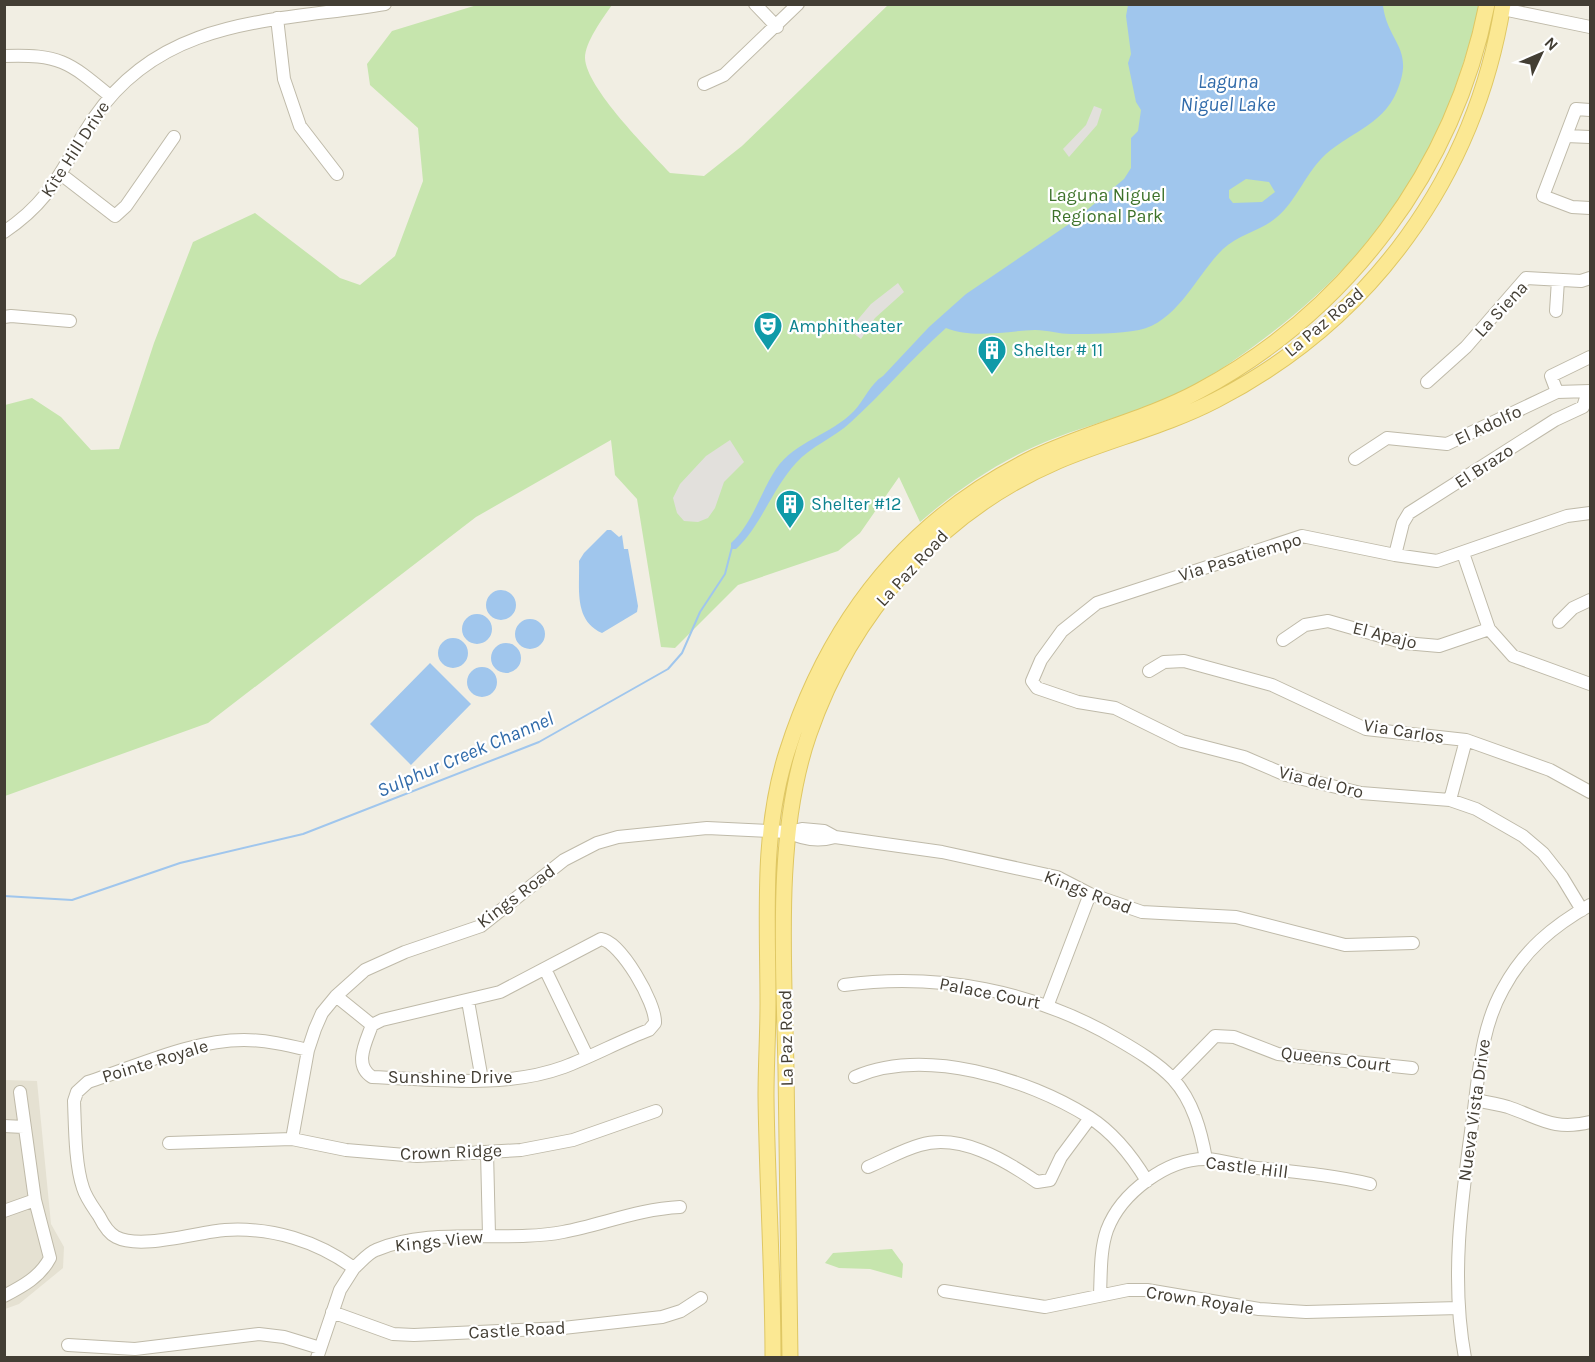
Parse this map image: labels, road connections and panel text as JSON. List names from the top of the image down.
{
  "streets": {
    "main road": ["La Paz Road"],
    "street": [
      "Kite Hill Drive",
      "La Siena",
      "El Adolfo",
      "El Brazo",
      "Via Pasatiempo",
      "El Apajo",
      "Via Carlos",
      "Via del Oro",
      "Kings Road",
      "Palace Court",
      "Queens Court",
      "Pointe Royale",
      "Sunshine Drive",
      "Nueva Vista Drive",
      "Crown Ridge",
      "Castle Hill",
      "Kings View",
      "Crown Royale",
      "Castle Road"
    ]
  },
  "crossings": [
    ["La Paz Road", "Kings Road"],
    ["El Adolfo", "El Brazo"],
    ["El Brazo", "Via Pasatiempo"],
    ["Via Pasatiempo", "Via del Oro"],
    ["Via del Oro", "Nueva Vista Drive"],
    ["Kings Road", "Pointe Royale"],
    ["Kings Road", "Crown Ridge"],
    ["Palace Court", "Queens Court"],
    ["Palace Court", "Castle Hill"],
    ["Pointe Royale", "Kings View"],
    ["Nueva Vista Drive", "Crown Royale"],
    ["Castle Hill", "Crown Royale"],
    ["Kings View", "Castle Road"]
  ],
  "water": ["Laguna Niguel Lake", "Sulphur Creek Channel"],
  "parks": ["Laguna Niguel Regional Park"],
  "places": {
    "theatre": ["Amphitheater"],
    "building": ["Shelter # 11", "Shelter #12"]
  },
  "north": "top right"
}
